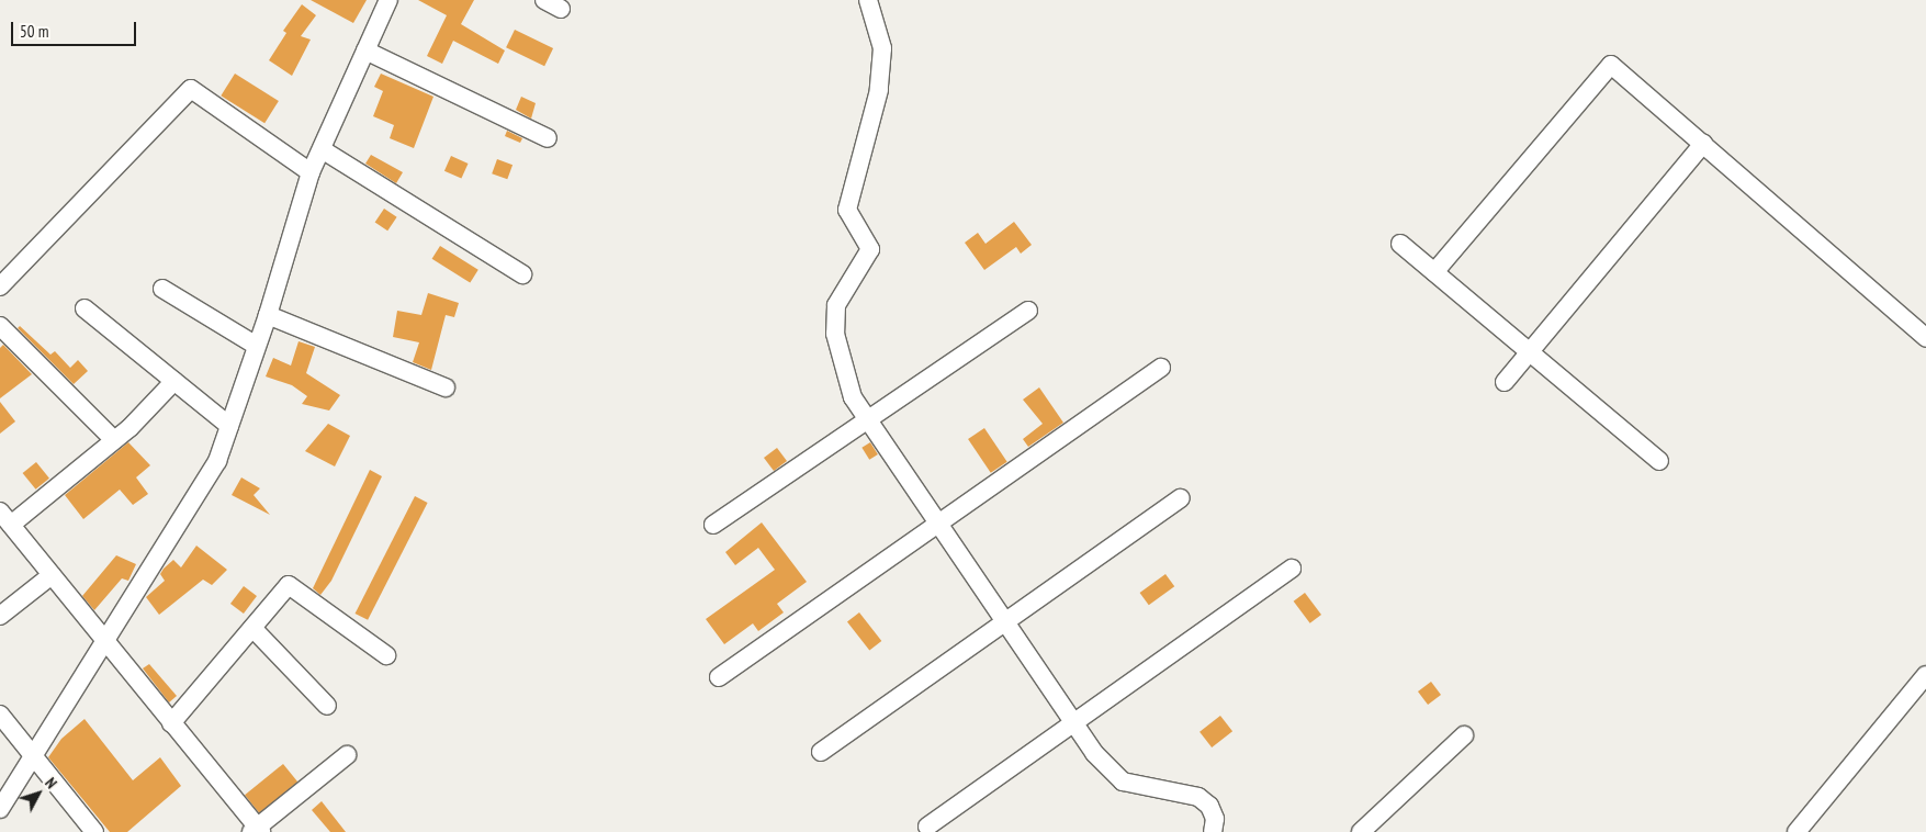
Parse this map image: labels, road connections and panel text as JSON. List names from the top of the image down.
{
  "scale_bar": "50 m",
  "north": "top right"
}
